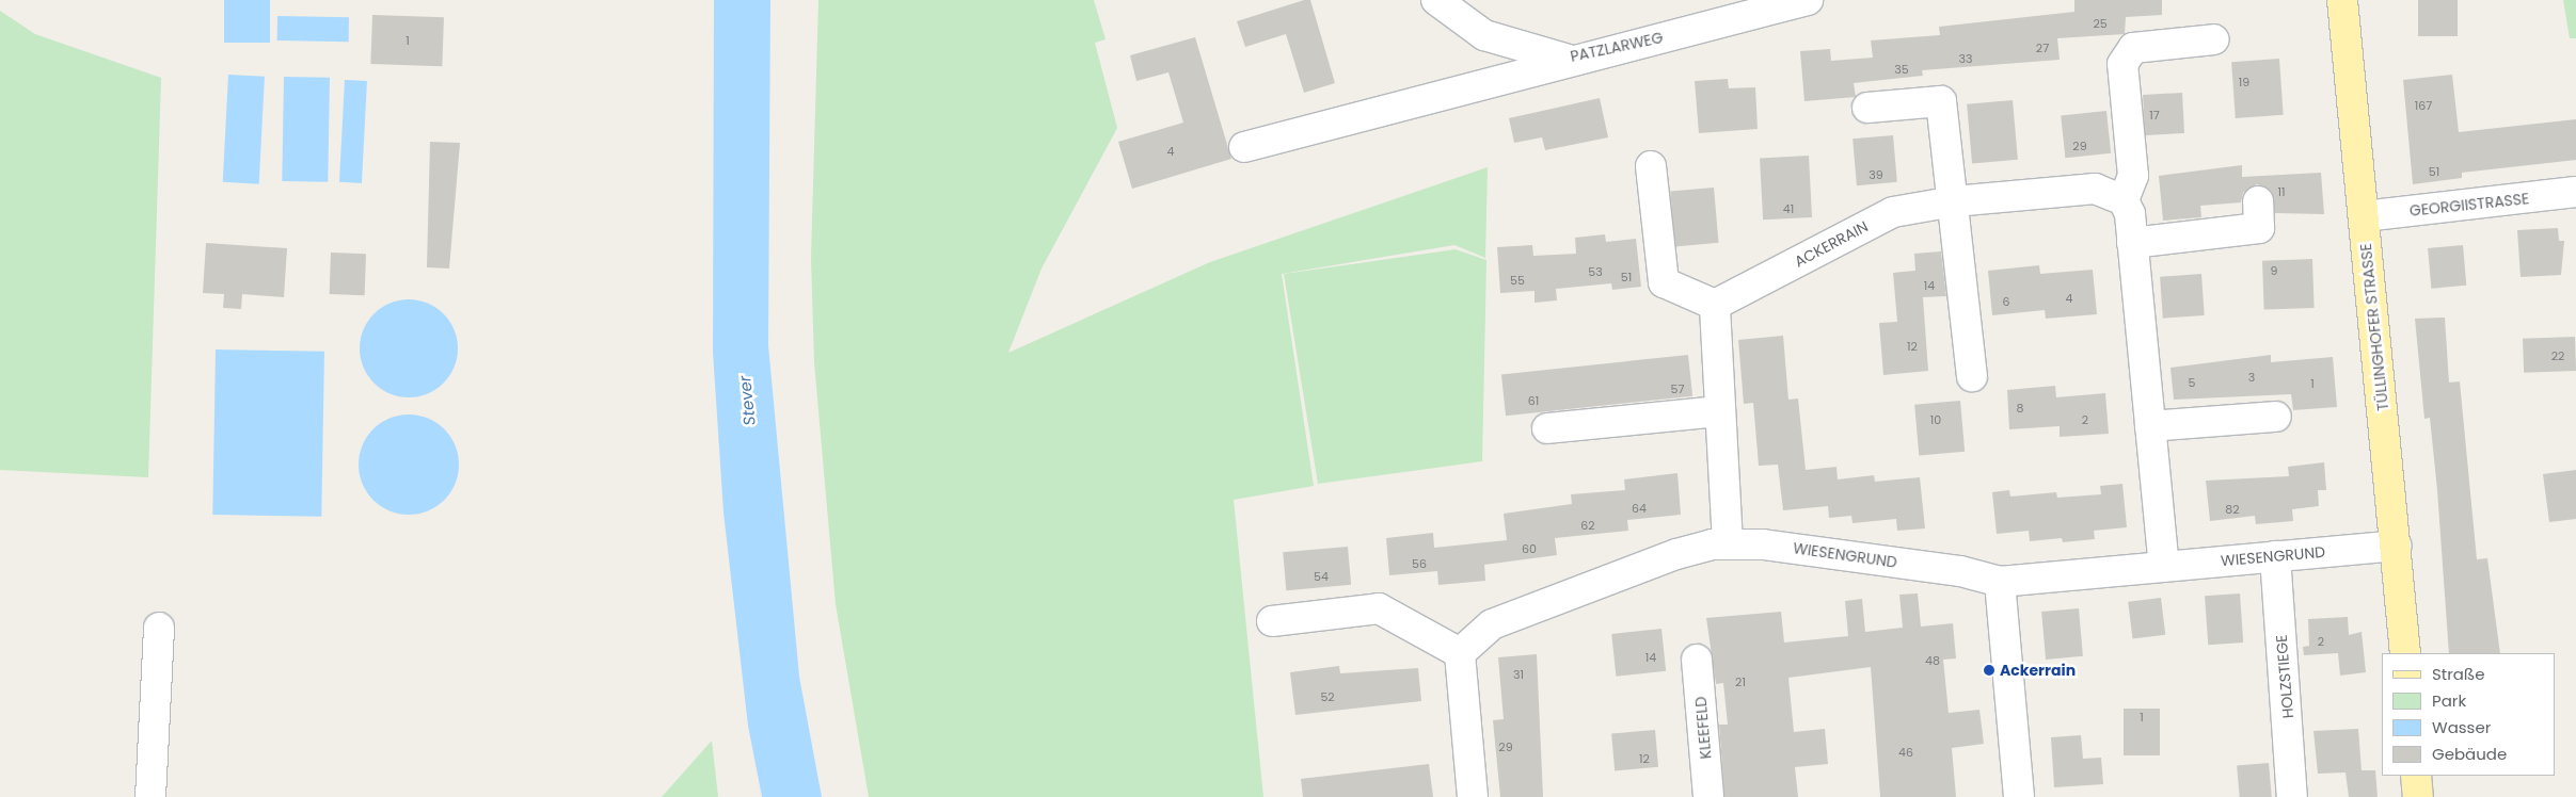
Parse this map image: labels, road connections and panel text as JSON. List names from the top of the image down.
{
  "streets": {
    "main road": ["TÜLLINGHOFER STRASSE"],
    "street": [
      "PATZLARWEG",
      "GEORGIISTRASSE",
      "ACKERRAIN",
      "WIESENGRUND",
      "HOLZSTIEGE",
      "KLEEFELD"
    ]
  },
  "crossings": [
    ["GEORGIISTRASSE", "TÜLLINGHOFER STRASSE"],
    ["TÜLLINGHOFER STRASSE", "WIESENGRUND"],
    ["WIESENGRUND", "HOLZSTIEGE"]
  ],
  "water": ["Stever"],
  "places": ["Ackerrain"],
  "house_numbers": [
    "25",
    "1",
    "27",
    "33",
    "35",
    "19",
    "167",
    "17",
    "29",
    "4",
    "51",
    "39",
    "11",
    "41",
    "9",
    "53",
    "51",
    "55",
    "14",
    "4",
    "6",
    "12",
    "22",
    "3",
    "5",
    "1",
    "57",
    "61",
    "8",
    "10",
    "2",
    "64",
    "82",
    "62",
    "60",
    "56",
    "54",
    "2",
    "14",
    "48",
    "31",
    "21",
    "52",
    "1",
    "29",
    "46",
    "12"
  ],
  "legend": [
    "Straße",
    "Park",
    "Wasser",
    "Gebäude"
  ]
}
